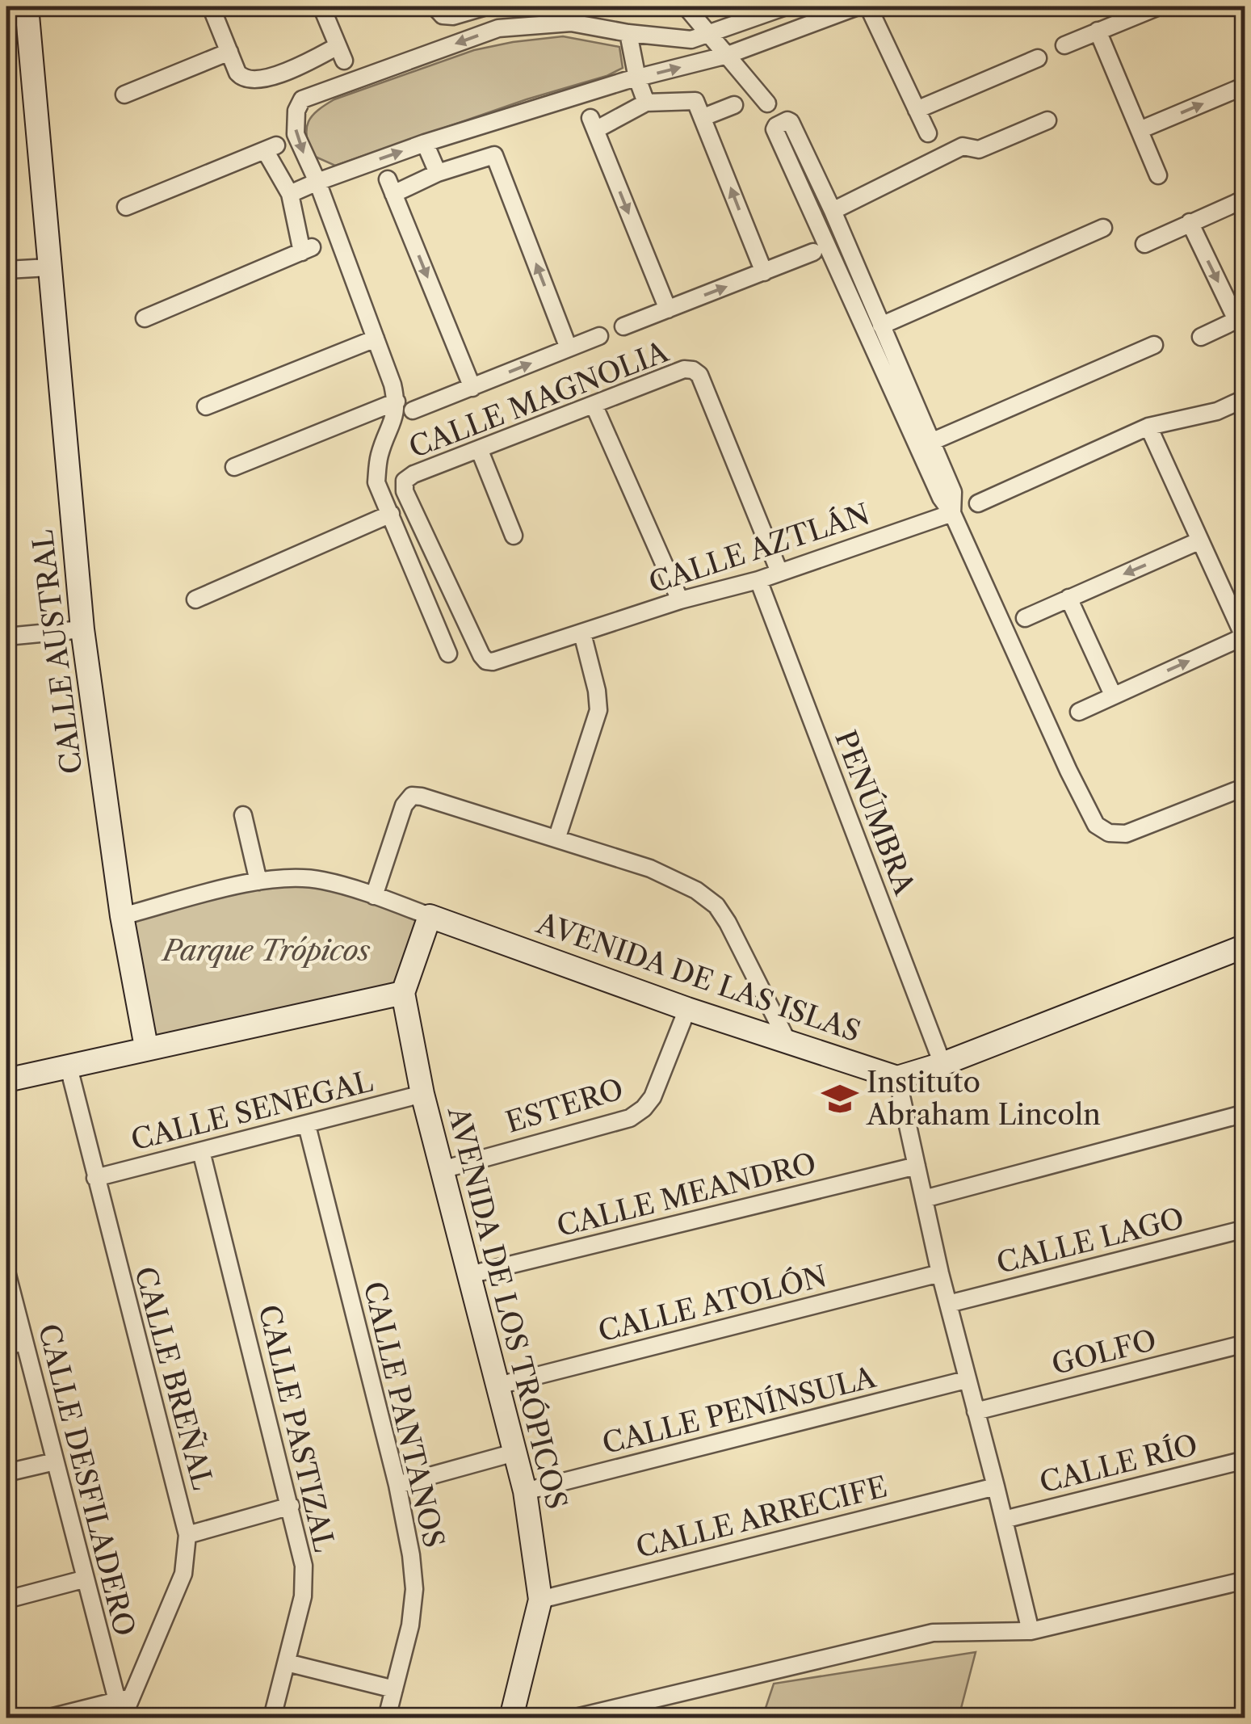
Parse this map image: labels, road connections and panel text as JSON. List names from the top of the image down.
{
  "streets": {
    "street": [
      "CALLE MAGNOLIA",
      "CALLE AZTLÁN",
      "CALLE AUSTRAL",
      "PENÚMBRA",
      "AVENIDA DE LAS ISLAS",
      "ESTERO",
      "CALLE SENEGAL",
      "CALLE MEANDRO",
      "CALLE LAGO",
      "CALLE ATOLÓN",
      "AVENIDA DE LOS TRÓPICOS",
      "GOLFO",
      "CALLE BREÑAL",
      "CALLE PENÍNSULA",
      "CALLE PANTANOS",
      "CALLE PASTIZAL",
      "CALLE RÍO",
      "CALLE DESFILADERO",
      "CALLE ARRECIFE"
    ]
  },
  "crossings": [
    ["CALLE MAGNOLIA", "CALLE AZTLÁN"],
    ["CALLE AZTLÁN", "PENÚMBRA"],
    ["CALLE AUSTRAL", "AVENIDA DE LAS ISLAS"],
    ["AVENIDA DE LAS ISLAS", "ESTERO"],
    ["ESTERO", "AVENIDA DE LOS TRÓPICOS"],
    ["CALLE SENEGAL", "AVENIDA DE LOS TRÓPICOS"],
    ["CALLE SENEGAL", "CALLE BREÑAL"],
    ["CALLE SENEGAL", "CALLE PANTANOS"],
    ["CALLE SENEGAL", "CALLE PASTIZAL"],
    ["CALLE MEANDRO", "AVENIDA DE LOS TRÓPICOS"],
    ["CALLE ATOLÓN", "AVENIDA DE LOS TRÓPICOS"],
    ["AVENIDA DE LOS TRÓPICOS", "CALLE PENÍNSULA"],
    ["AVENIDA DE LOS TRÓPICOS", "CALLE ARRECIFE"],
    ["CALLE BREÑAL", "CALLE DESFILADERO"]
  ],
  "parks": ["Parque Trópicos"],
  "places": {
    "school or university": ["Instituto Abraham Lincoln"]
  }
}
